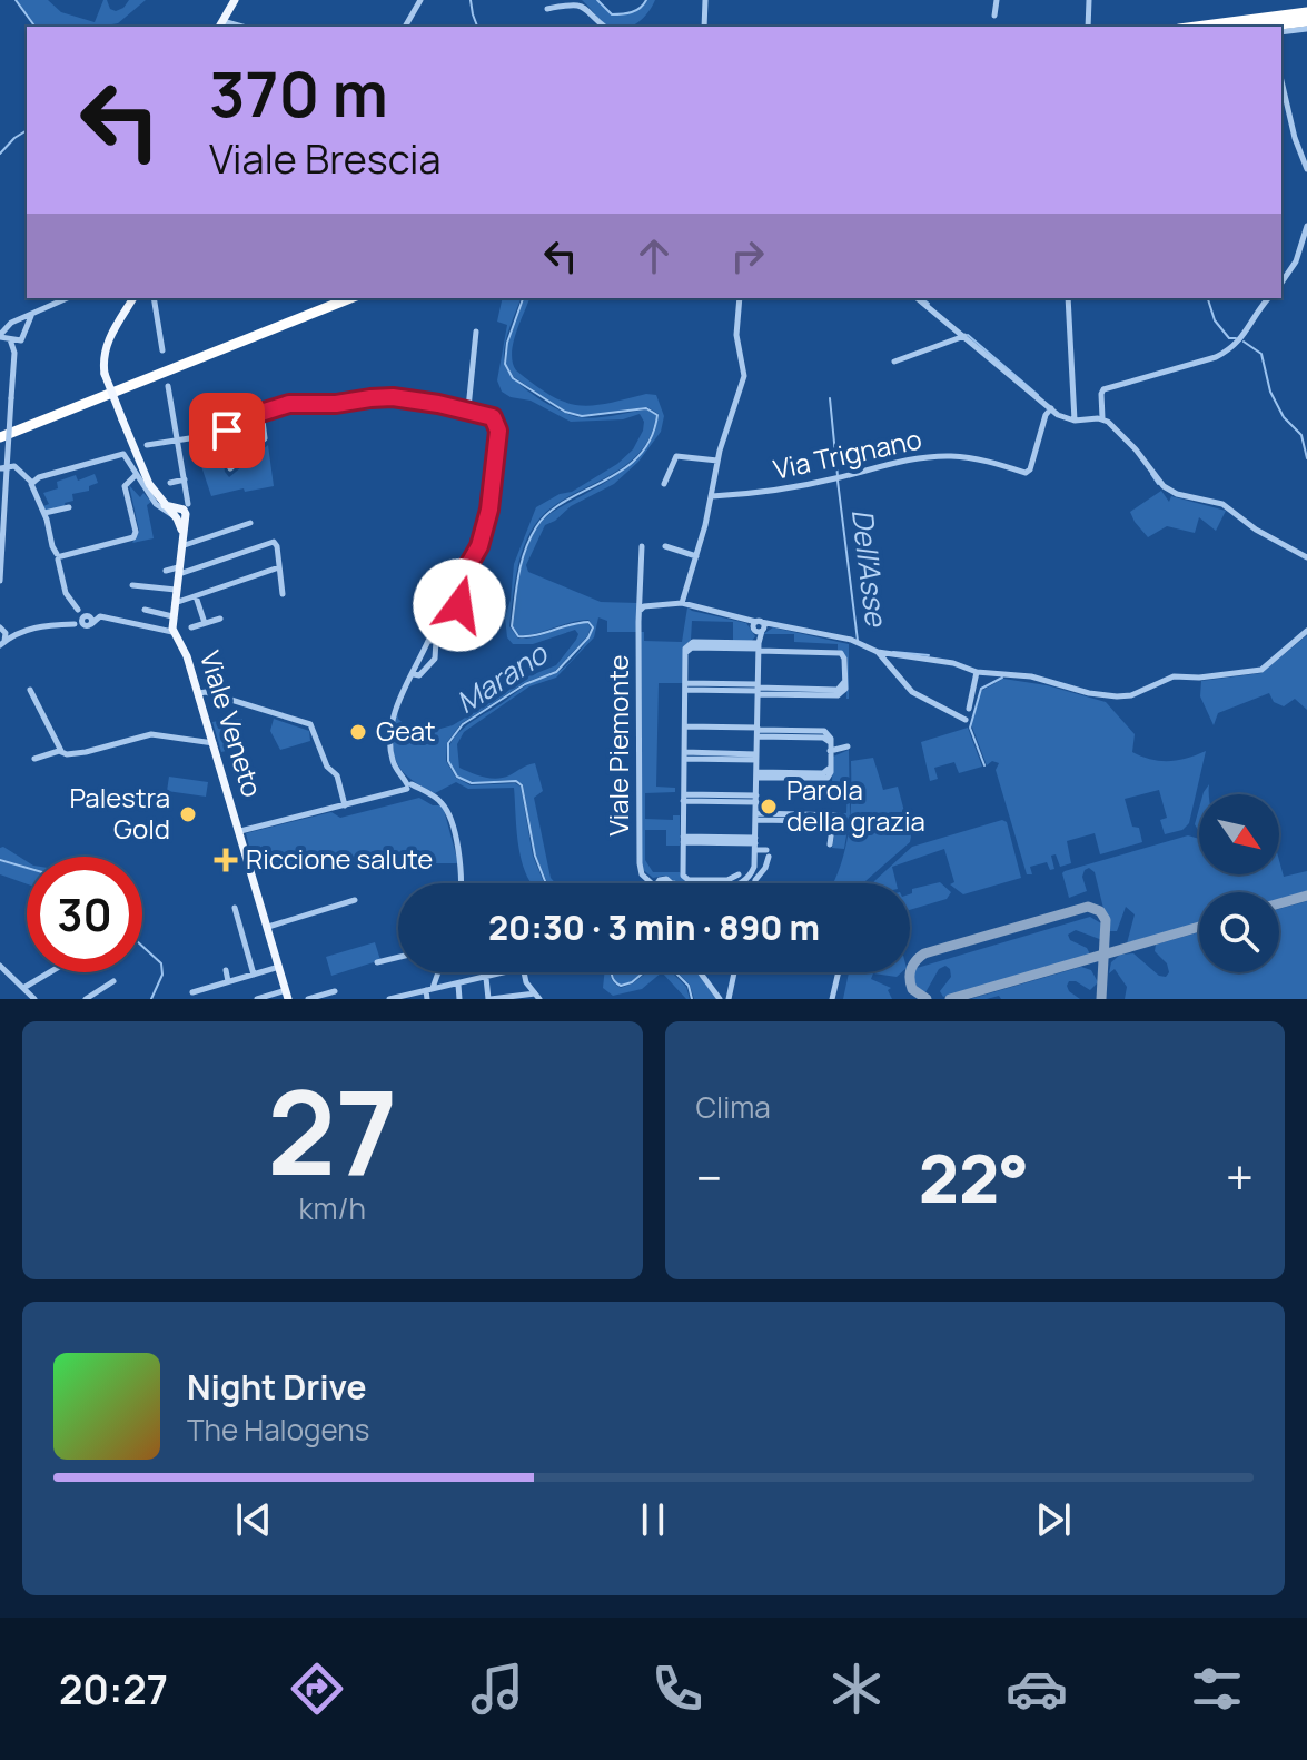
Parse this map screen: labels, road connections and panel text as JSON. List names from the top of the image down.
{
  "streets": {
    "main road": ["Viale Veneto"],
    "street": ["Via Trignano", "Viale Piemonte"]
  },
  "water": ["Dell'Asse", "Marano"],
  "places": {
    "other": ["Geat", "Parola della grazia", "Palestra Gold"],
    "health": ["Riccione salute"]
  },
  "north": "bottom right",
  "page": {
    "turn": ["370 m", "Viale Brescia"],
    "limit": "30",
    "trip": "20:30 · 3 min · 890 m",
    "tile": [
      ["27", "km/h"],
      "Clima"
    ],
    "heat": ["−", "22°", "+"],
    "song": ["Night Drive", "The Halogens"],
    "tabs": "20:27"
  }
}
